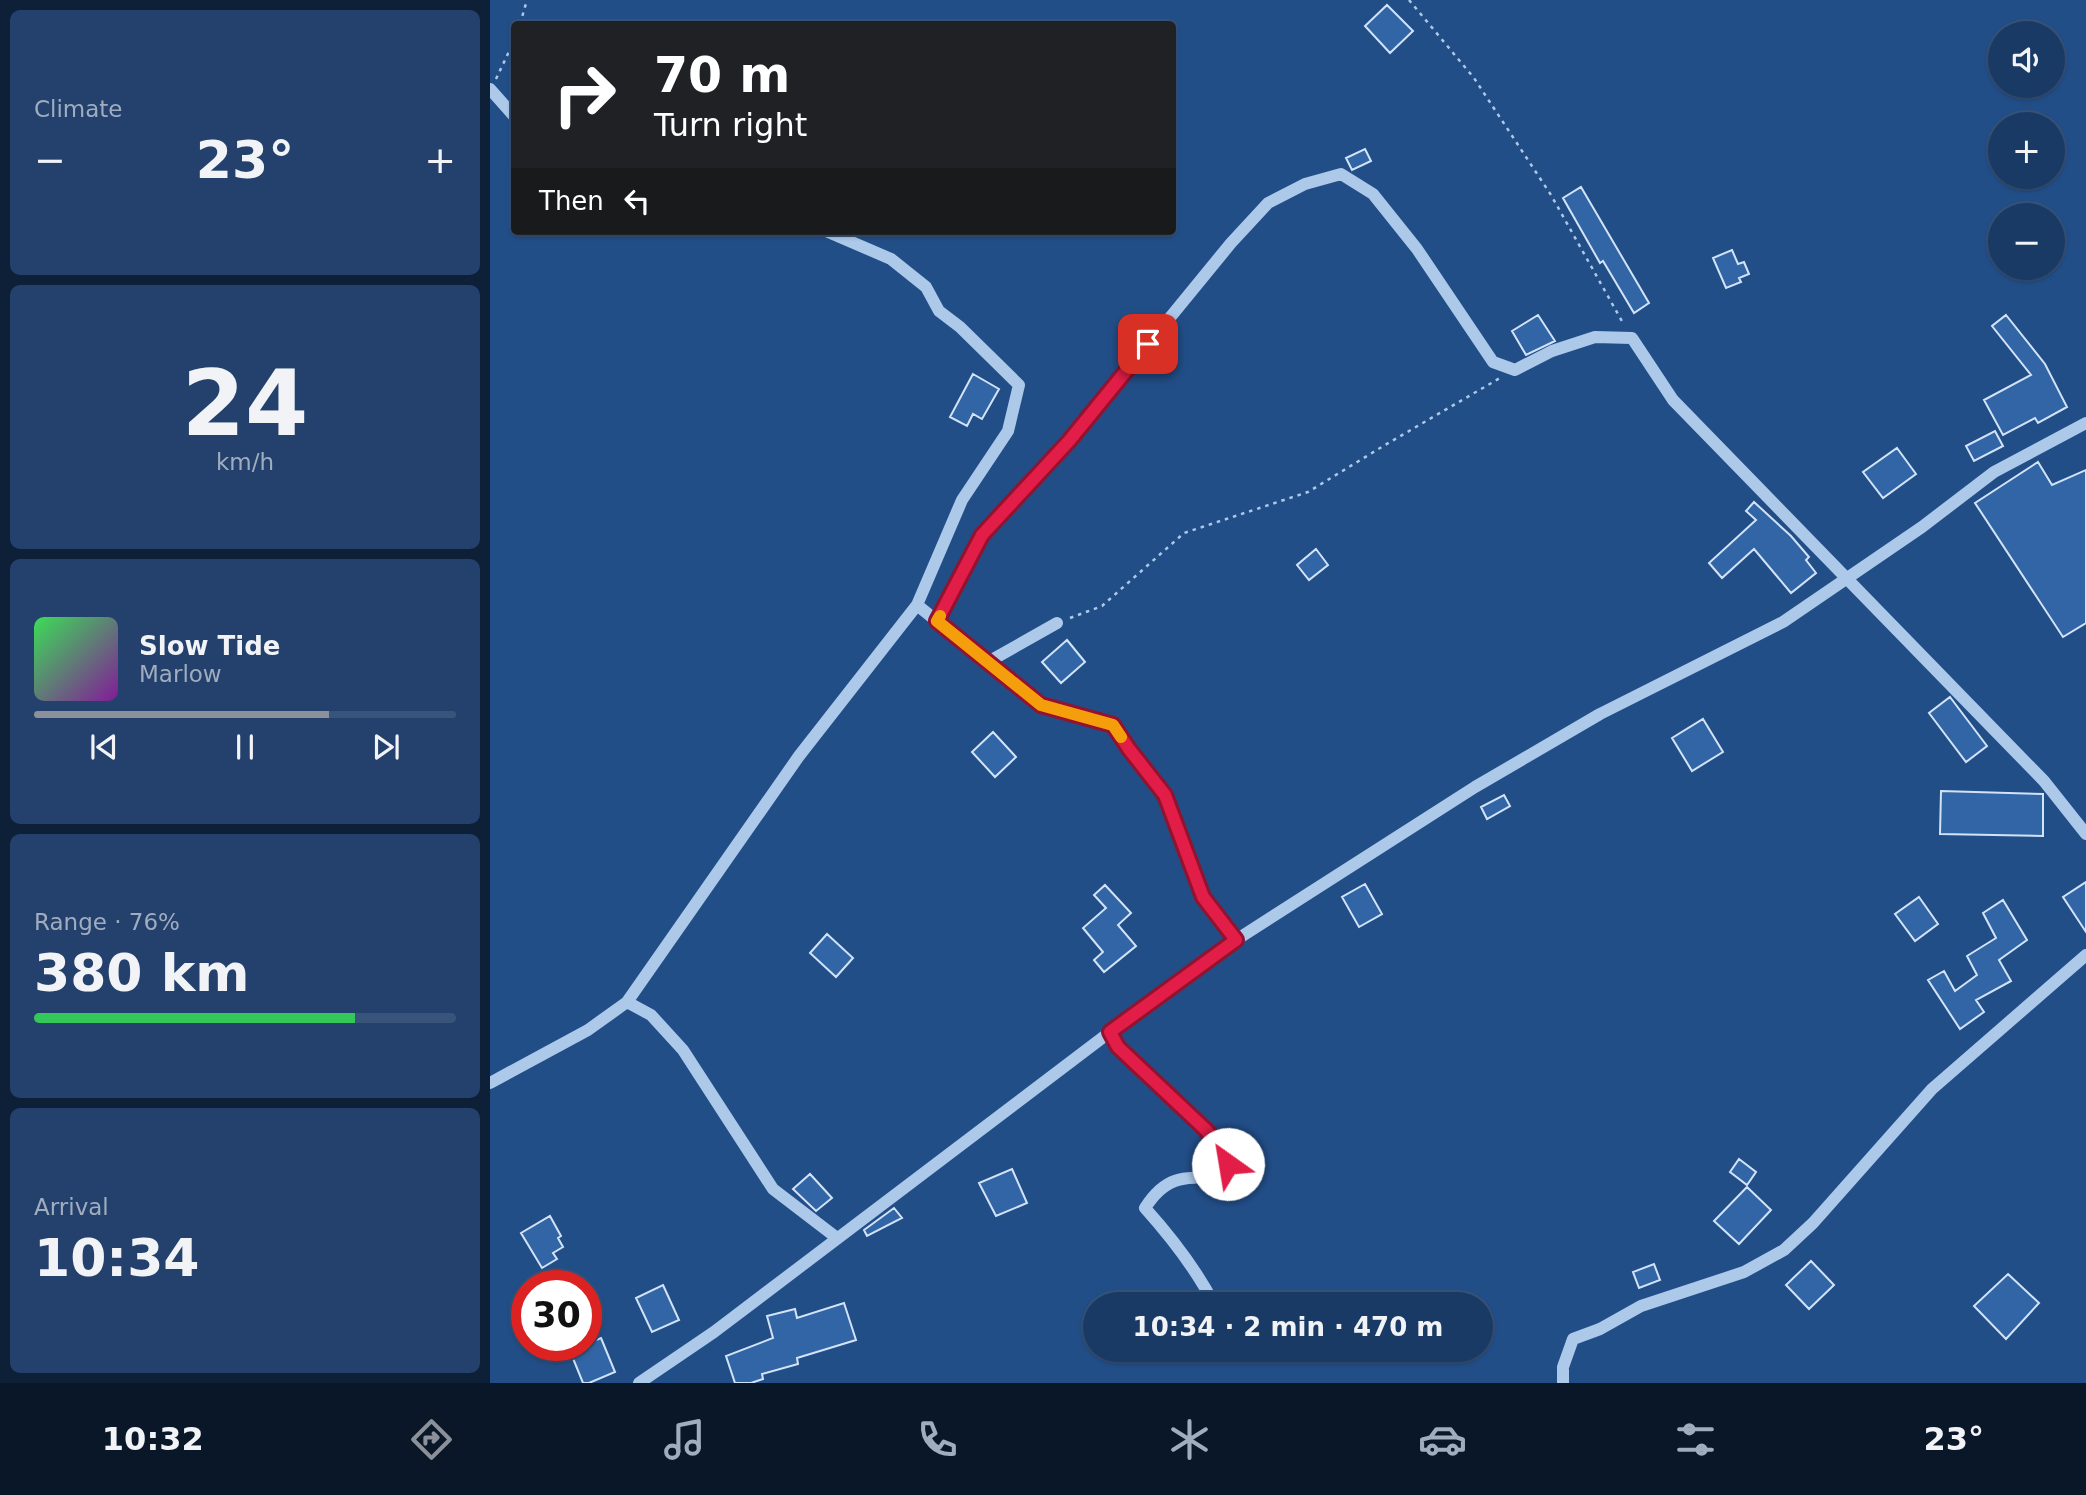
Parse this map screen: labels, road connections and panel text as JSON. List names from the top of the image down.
{
  "page": {
    "tile": [
      "Climate",
      ["24", "km/h"],
      ["Range · 76%", "380 km"],
      ["Arrival", "10:34"]
    ],
    "map_buttons": ["+", "−"],
    "turn": ["70 m", "Turn right"],
    "heat": ["−", "23°", "+"],
    "then": "Then",
    "song": ["Slow Tide", "Marlow"],
    "limit": "30",
    "trip": "10:34 · 2 min · 470 m",
    "tabs": ["10:32", "23°"]
  }
}
